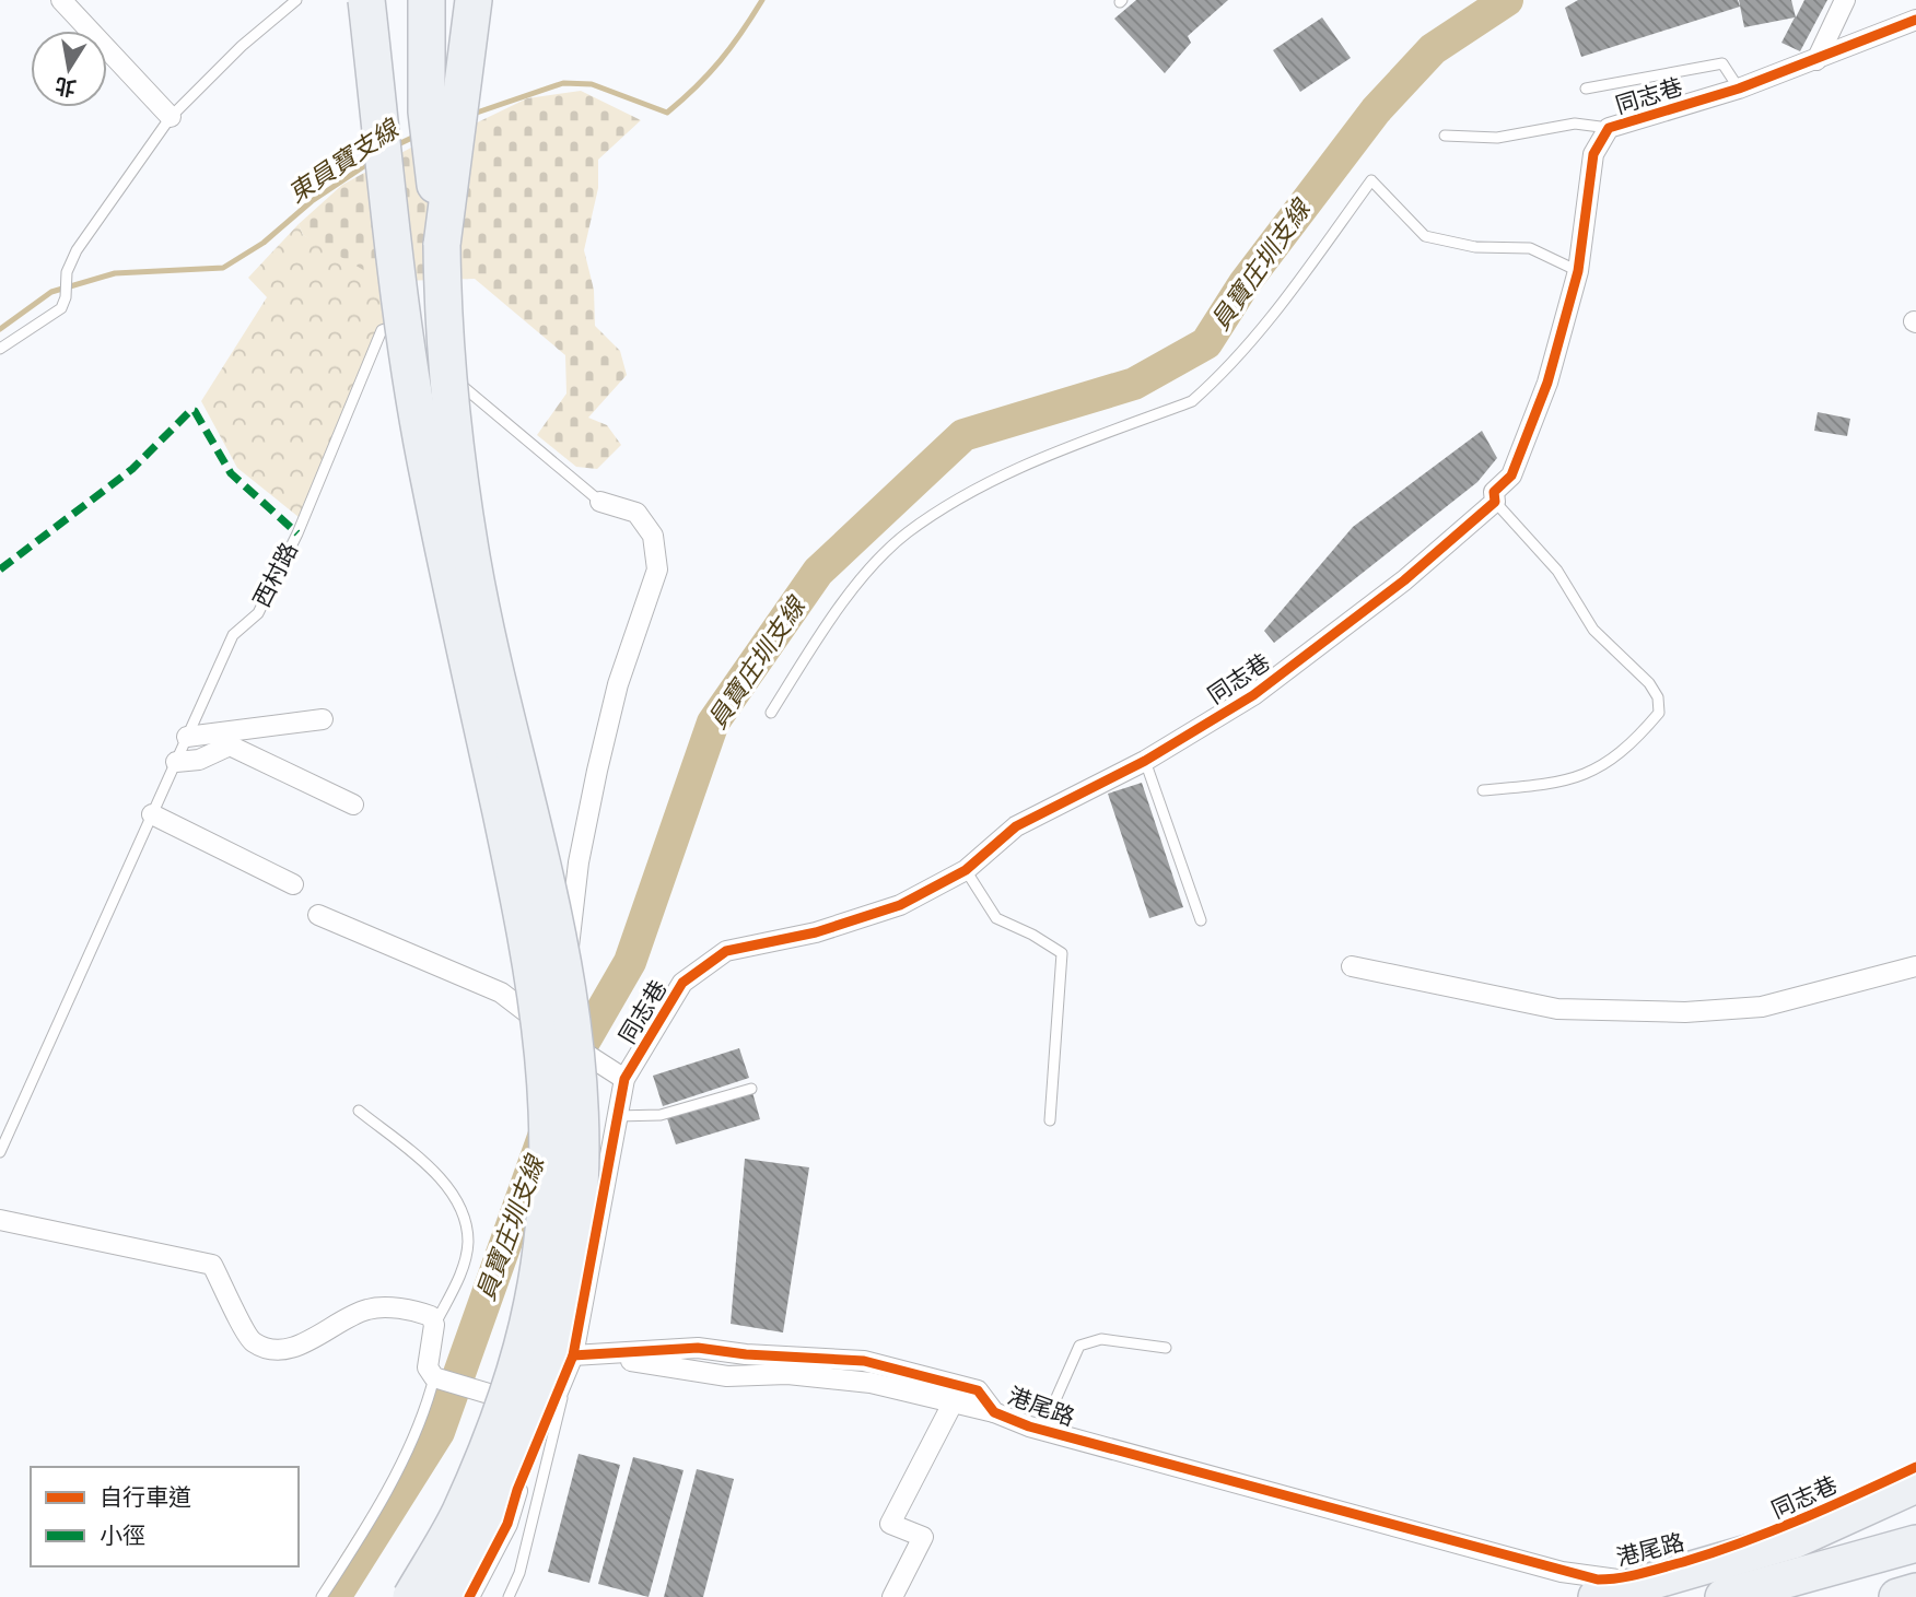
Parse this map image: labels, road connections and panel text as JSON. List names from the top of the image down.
{
  "streets": {
    "street": ["同志巷", "港尾路"],
    "lane": ["西村路"]
  },
  "crossings": [
    ["同志巷", "港尾路"]
  ],
  "water": ["東員寶支線", "員寶庄圳支線"],
  "legend": ["自行車道", "小徑"],
  "north": "bottom"
}
